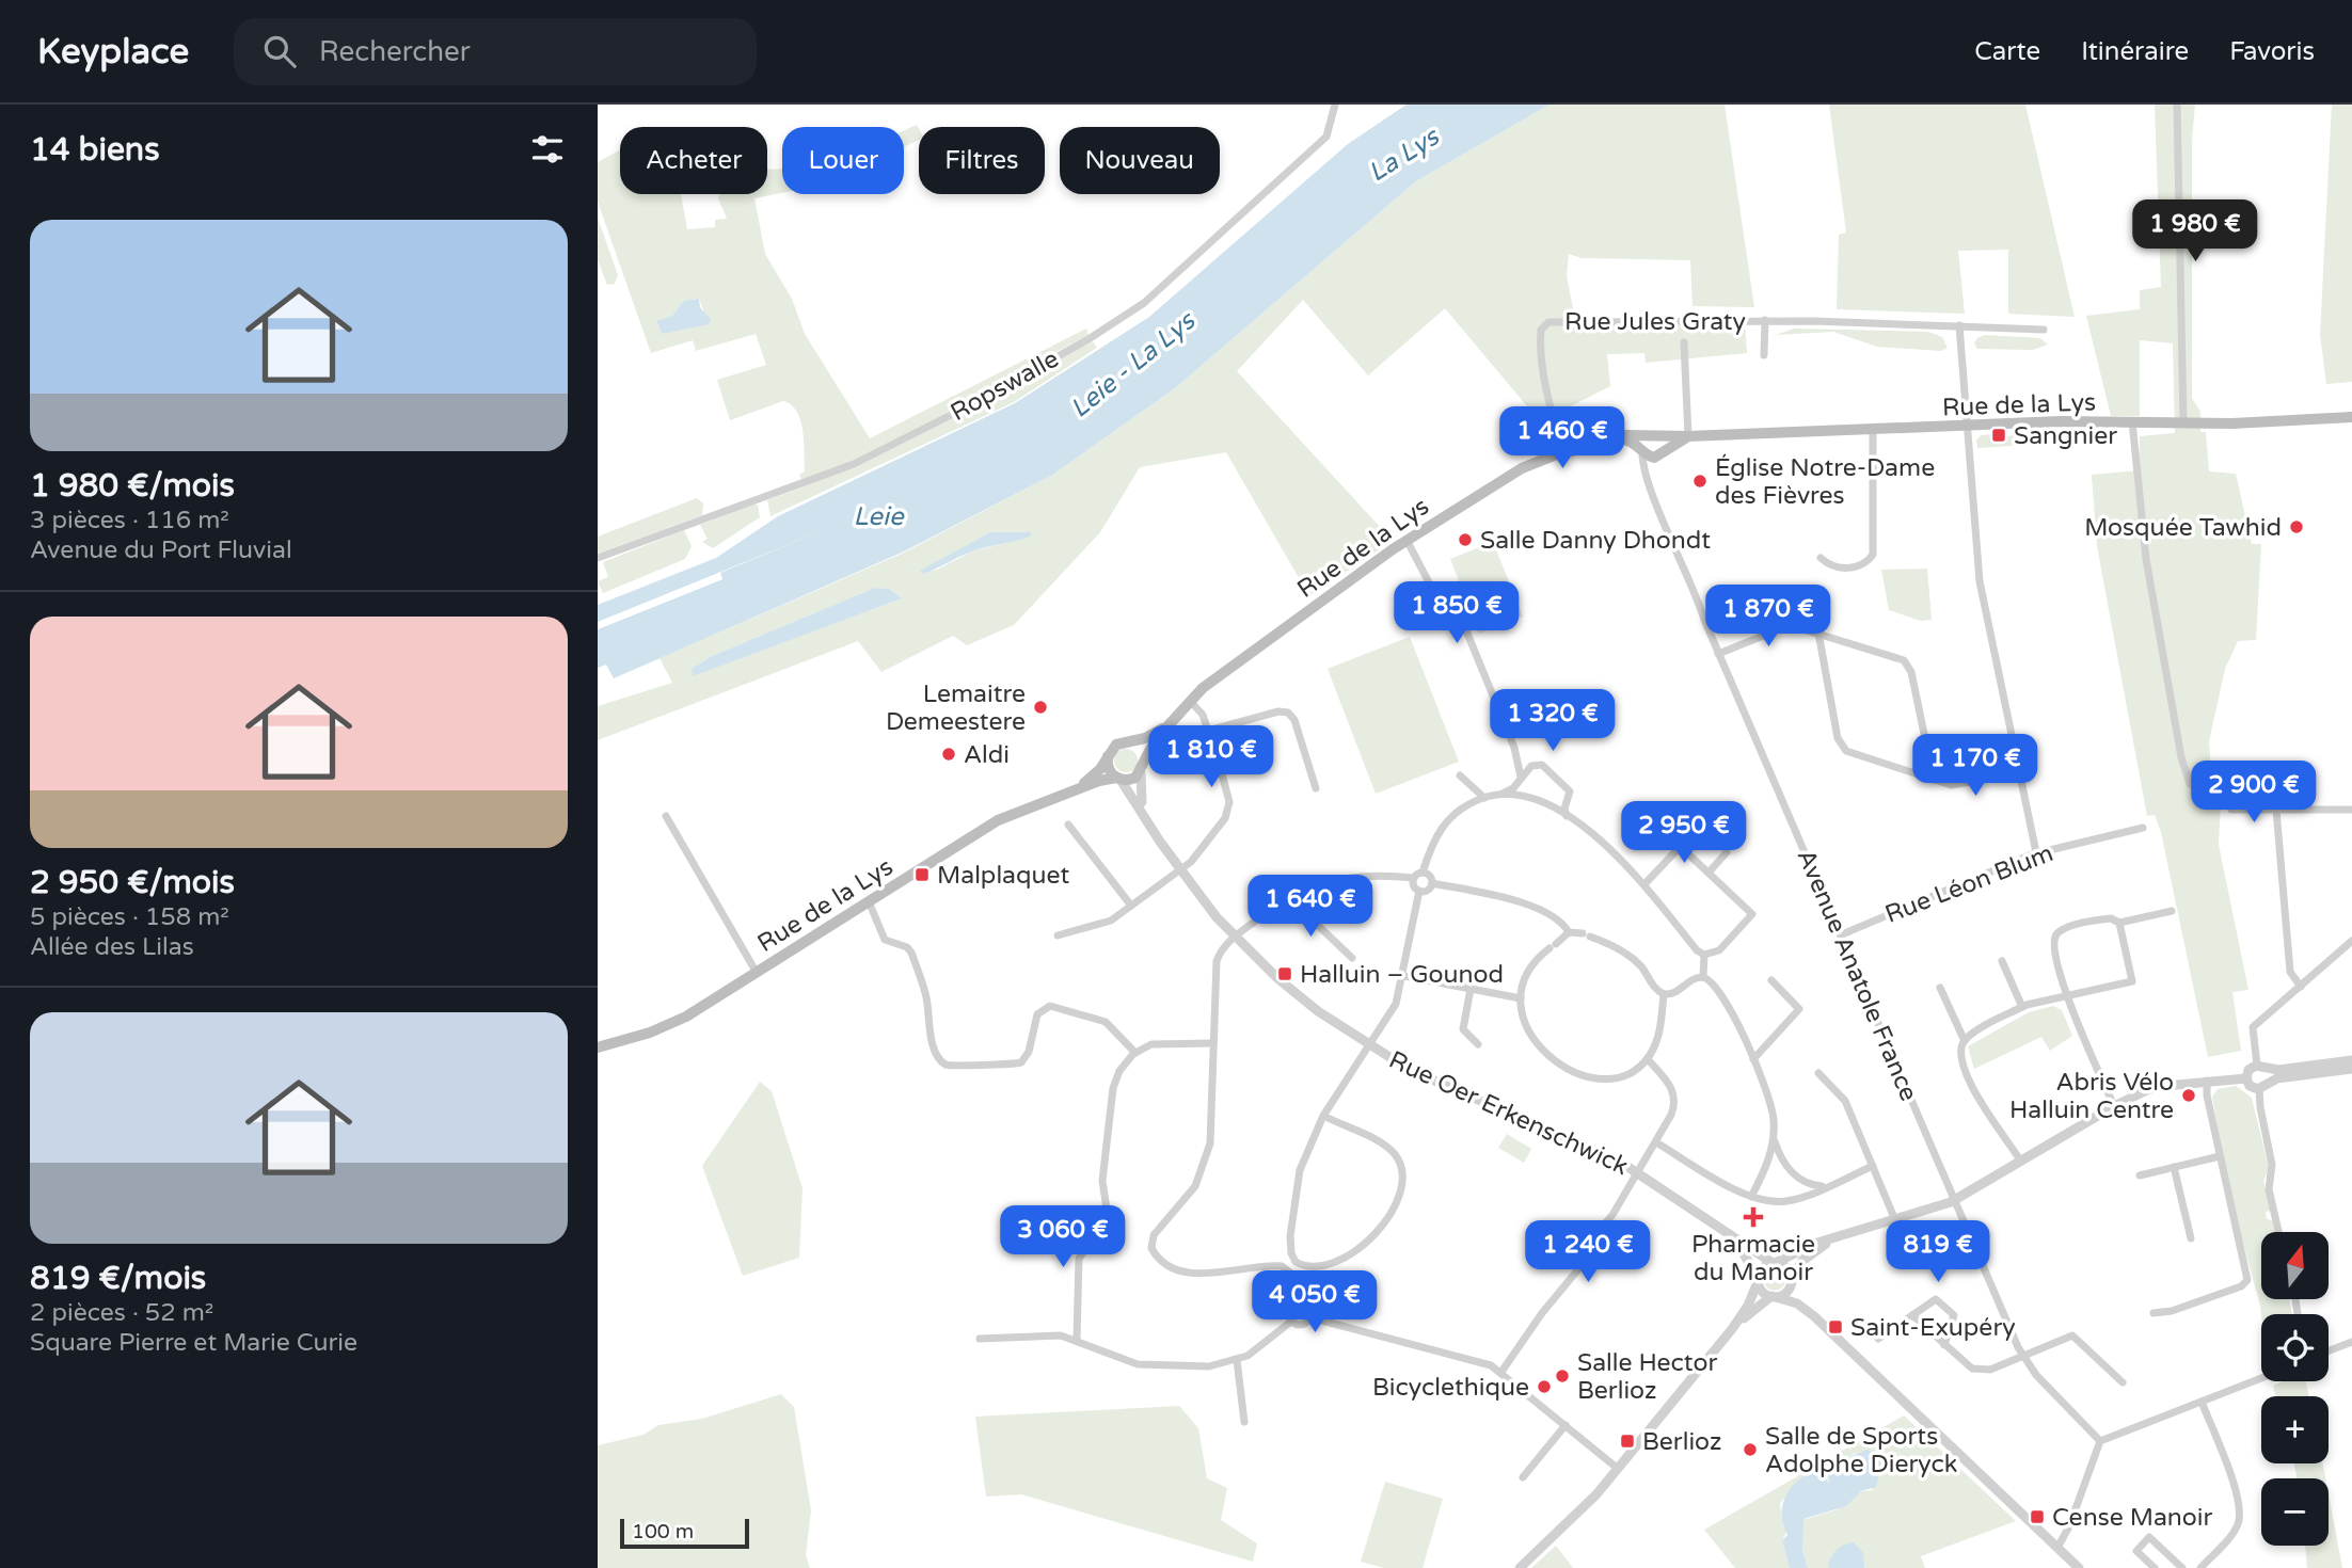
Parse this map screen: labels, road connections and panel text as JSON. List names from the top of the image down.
{
  "streets": {
    "main road": ["Rue de la Lys"],
    "street": [
      "Rue Jules Graty",
      "Ropswalle",
      "Rue Léon Blum",
      "Avenue Anatole France",
      "Rue Oer Erkenschwick"
    ]
  },
  "crossings": [
    ["Rue Jules Graty", "Rue de la Lys"],
    ["Rue de la Lys", "Avenue Anatole France"],
    ["Rue de la Lys", "Rue Oer Erkenschwick"],
    ["Rue Léon Blum", "Avenue Anatole France"]
  ],
  "water": ["La Lys", "Leie - La Lys", "Leie"],
  "places": {
    "transit": [
      "Sangnier",
      "Malplaquet",
      "Halluin – Gounod",
      "Saint-Exupéry",
      "Berlioz",
      "Cense Manoir"
    ],
    "other": [
      "Église Notre-Dame des Fièvres",
      "Mosquée Tawhid",
      "Salle Danny Dhondt",
      "Lemaitre Demeestere",
      "Aldi",
      "Abris Vélo Halluin Centre",
      "Salle Hector Berlioz",
      "Bicyclethique",
      "Salle de Sports Adolphe Dieryck"
    ],
    "health": ["Pharmacie du Manoir"]
  },
  "scale_bar": "100 m",
  "north": "top",
  "page": {
    "header": "Keyplace",
    "search": "Rechercher",
    "nav": ["Carte", "Itinéraire", "Favoris"],
    "heading": "14 biens",
    "chip": [
      "Acheter",
      "Louer",
      "Filtres",
      "Nouveau"
    ],
    "list": [
      {
        "name": "1 980 €/mois",
        "note": "3 pièces · 116 m² · Avenue du Port Fluvial"
      },
      {
        "name": "2 950 €/mois",
        "note": "5 pièces · 158 m² · Allée des Lilas"
      },
      {
        "name": "819 €/mois",
        "note": "2 pièces · 52 m² · Square Pierre et Marie Curie"
      }
    ],
    "price": [
      "1 980 €",
      "1 460 €",
      "1 850 €",
      "1 870 €",
      "1 320 €",
      "1 810 €",
      "1 170 €",
      "2 900 €",
      "2 950 €",
      "1 640 €",
      "3 060 €",
      "1 240 €",
      "819 €",
      "4 050 €"
    ],
    "map_buttons": ["+", "−"],
    "scale": "100 m"
  }
}
